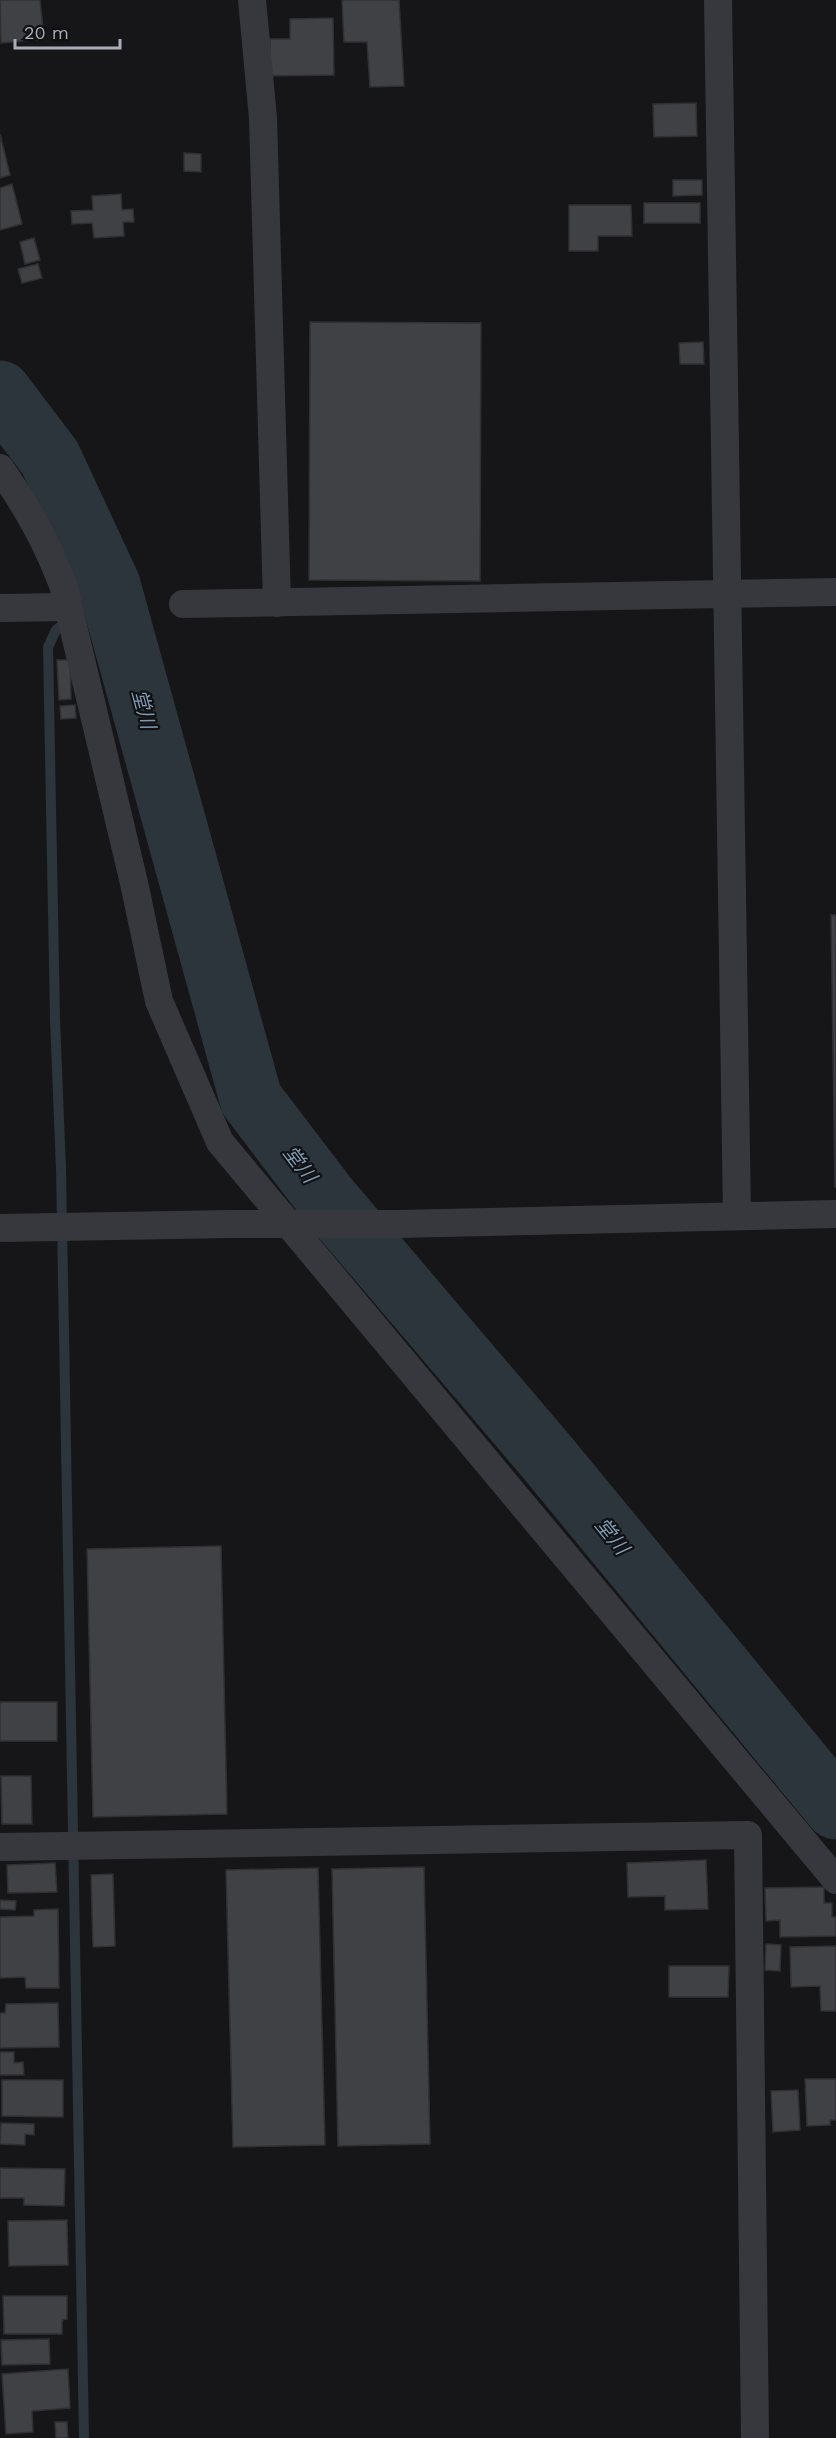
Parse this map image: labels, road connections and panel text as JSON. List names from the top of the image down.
{
  "water": ["堂川"],
  "scale_bar": "20 m"
}
